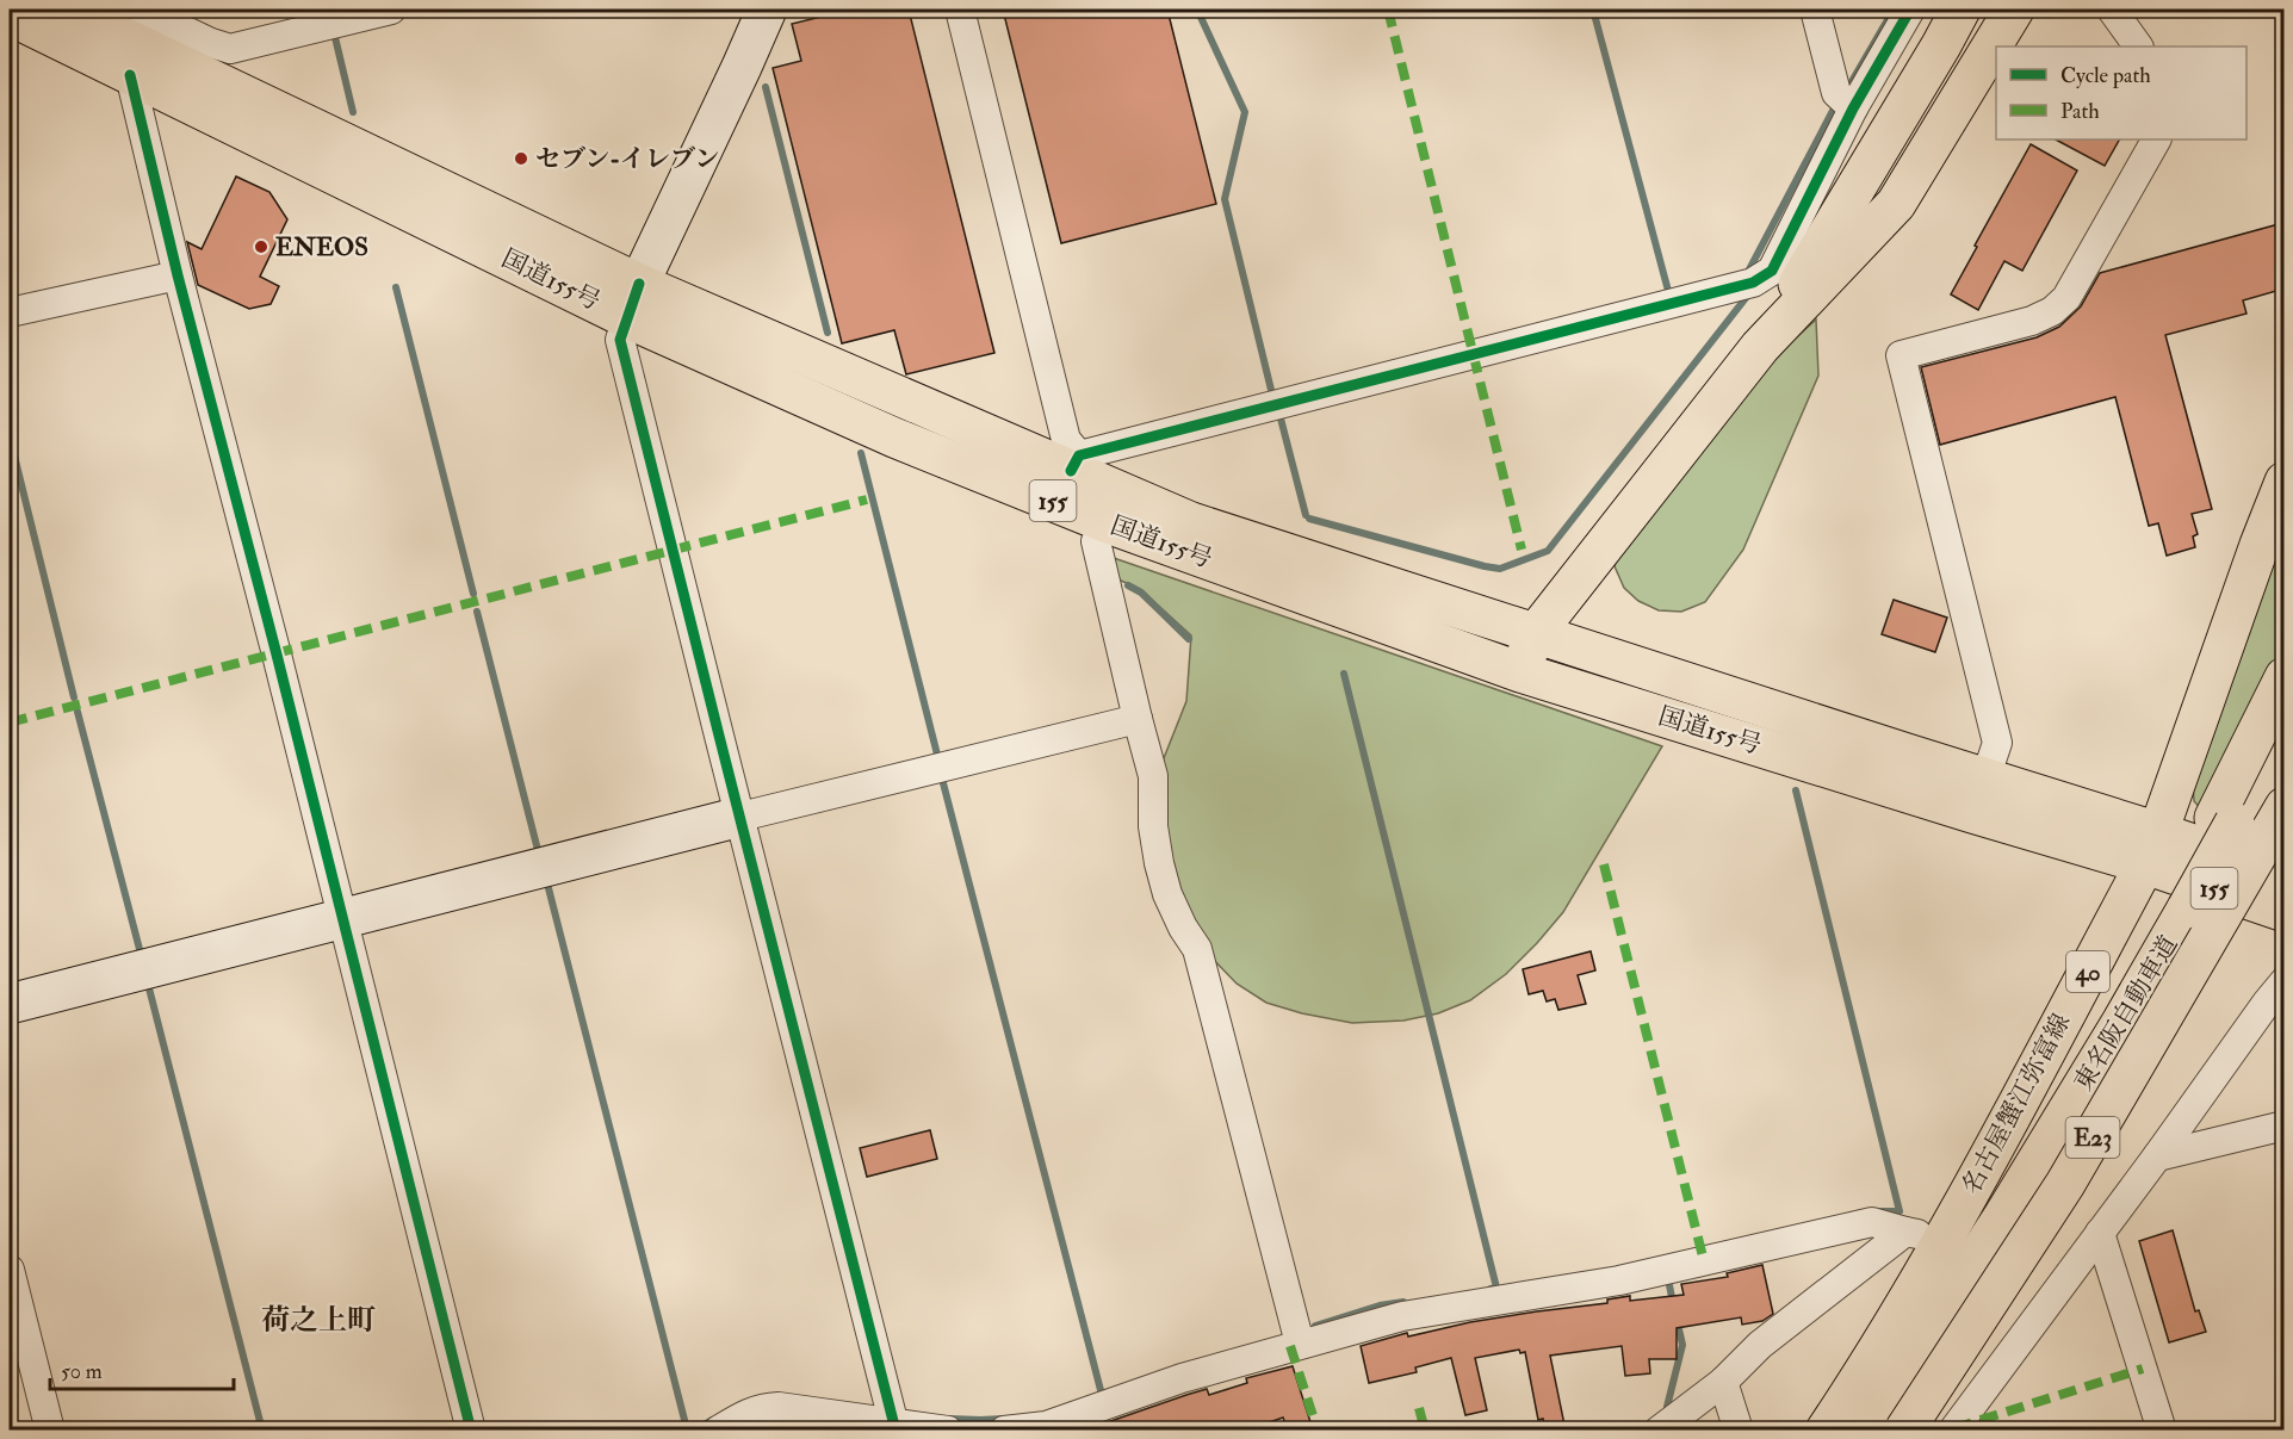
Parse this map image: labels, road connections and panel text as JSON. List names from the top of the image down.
{
  "streets": {
    "main road": [
      "国道155号",
      "155",
      "40",
      "東名阪自動車道",
      "名古屋蟹江弥富線",
      "E23"
    ]
  },
  "crossings": [
    ["国道155号", "名古屋蟹江弥富線"]
  ],
  "districts": ["荷之上町"],
  "places": ["セブン-イレブン", "ENEOS"],
  "legend": ["Cycle path", "Path"],
  "scale_bar": "50 m"
}
